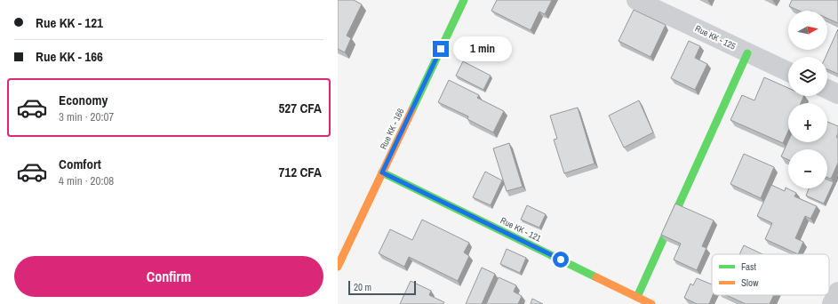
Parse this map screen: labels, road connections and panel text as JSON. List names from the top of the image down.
{
  "streets": {
    "street": ["Rue KK - 125", "Rue KK - 166", "Rue KK - 121"]
  },
  "crossings": [
    ["Rue KK - 166", "Rue KK - 121"]
  ],
  "legend": ["Fast", "Slow"],
  "scale_bar": "20 m",
  "north": "right",
  "page": {
    "banner": ["Rue KK - 121", "Rue KK - 166"],
    "map_buttons": ["+", "−"],
    "bubble": "1 min",
    "list": [
      {
        "name": "Economy",
        "note": "3 min · 20:07",
        "value": "527 CFA"
      },
      {
        "name": "Comfort",
        "note": "4 min · 20:08",
        "value": "712 CFA"
      }
    ],
    "buttons": "Confirm",
    "scale": "20 m"
  }
}
